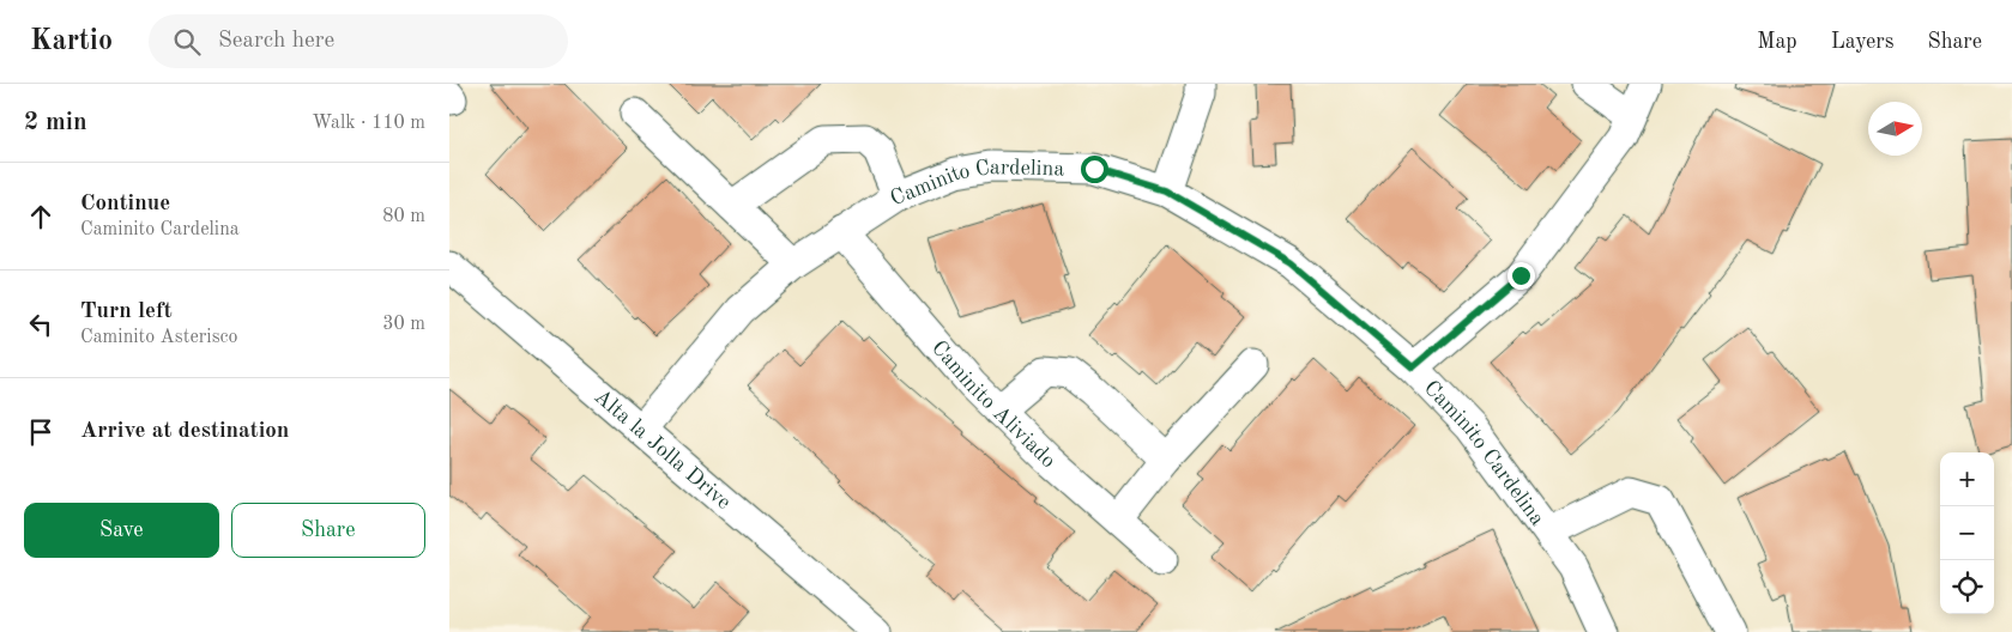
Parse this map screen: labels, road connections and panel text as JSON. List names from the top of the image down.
{
  "streets": {
    "street": ["Caminito Cardelina", "Caminito Aliviado", "Alta la Jolla Drive"]
  },
  "crossings": [
    ["Caminito Cardelina", "Caminito Aliviado"],
    ["Caminito Cardelina", "Alta la Jolla Drive"]
  ],
  "north": "right",
  "page": {
    "header": "Kartio",
    "search": "Search here",
    "nav": ["Map", "Layers", "Share"],
    "heading": ["2 min", "Walk · 110 m"],
    "list": [
      ["Continue", "Caminito Cardelina", "80 m"],
      ["Turn left", "Caminito Asterisco", "30 m"],
      "Arrive at destination"
    ],
    "map_buttons": ["+", "−"],
    "buttons": ["Save", "Share"]
  }
}
